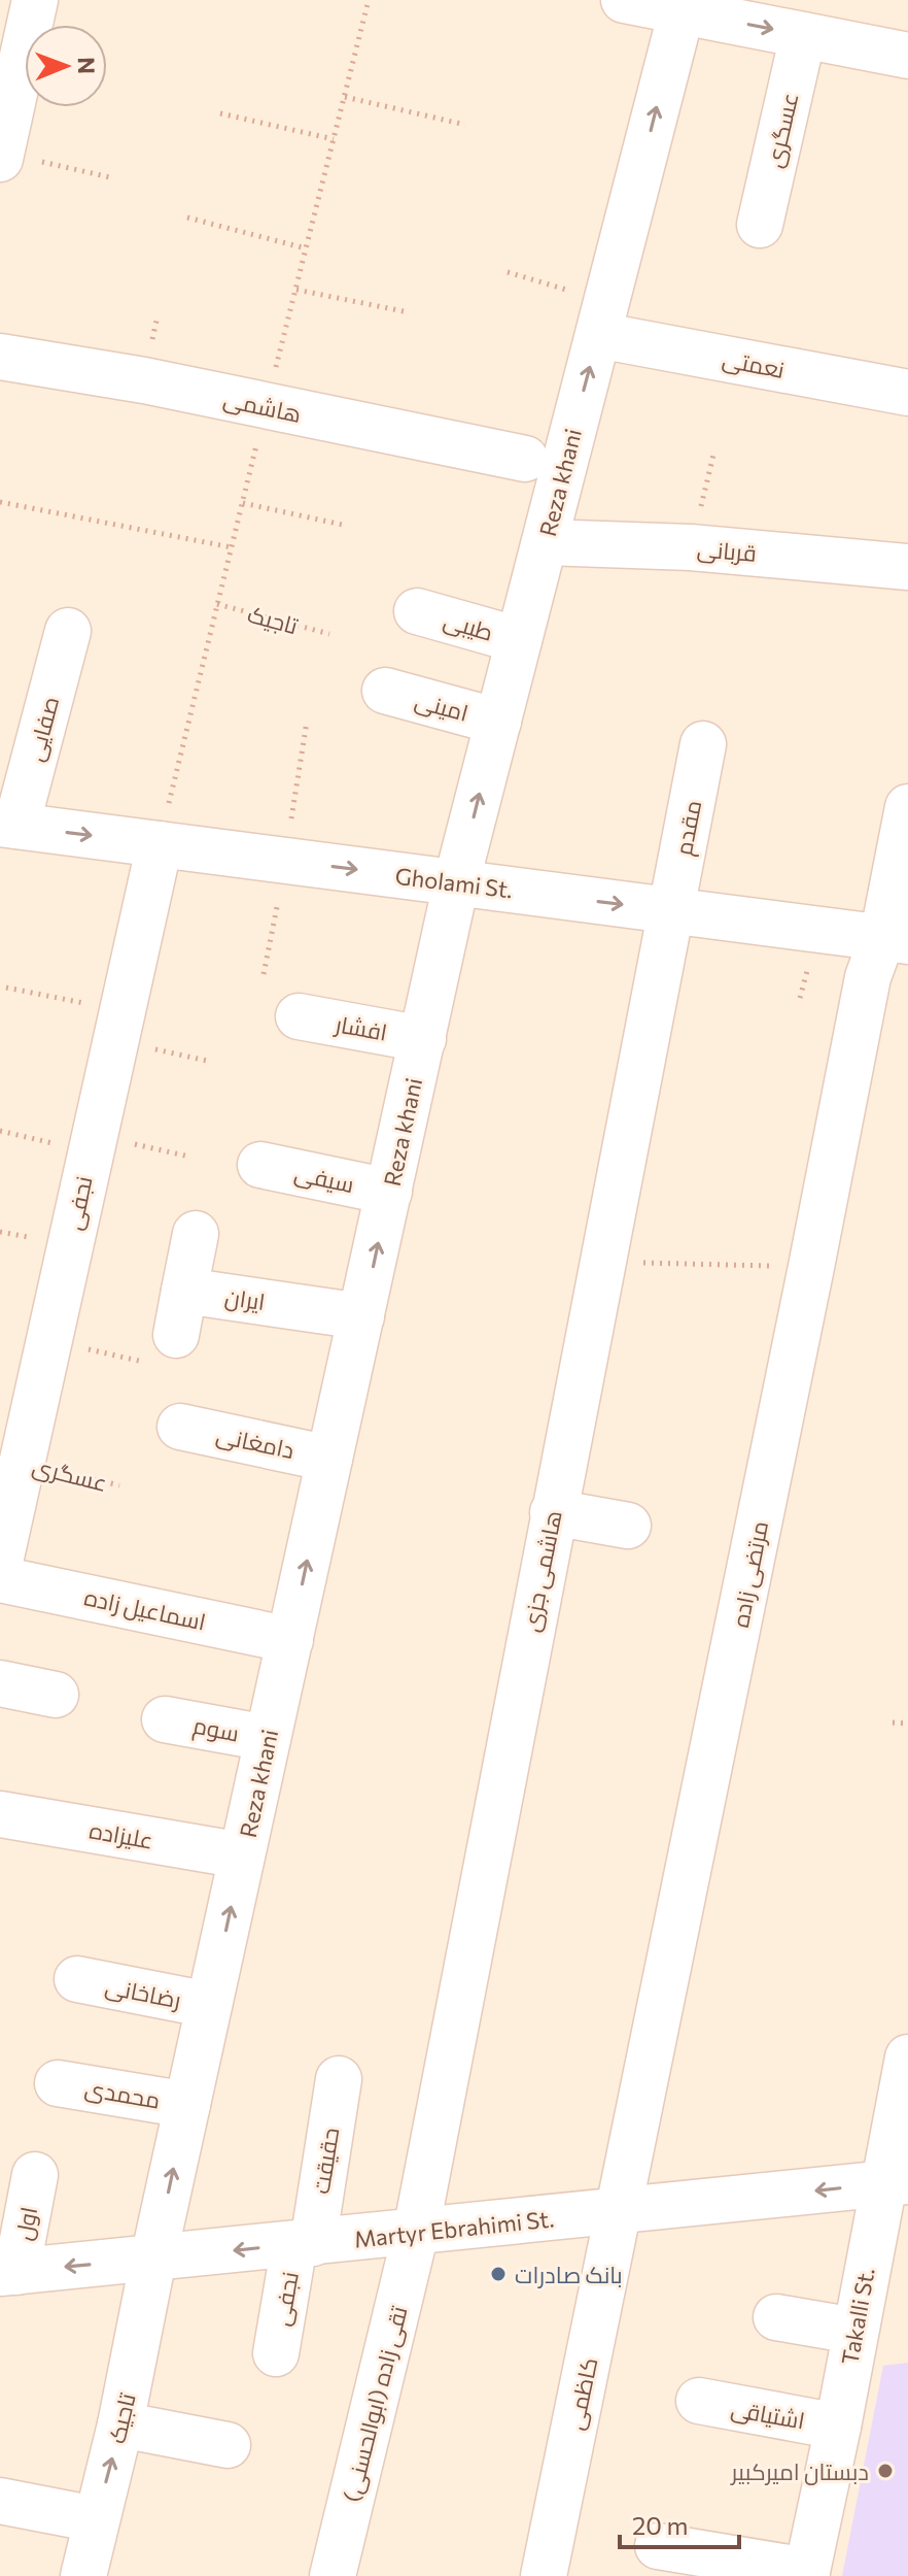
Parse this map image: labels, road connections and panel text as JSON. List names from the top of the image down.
{
  "streets": {
    "street": [
      "عسگری",
      "نعمتی",
      "هاشمی",
      "Reza khani",
      "قربانی",
      "تاجیک",
      "طیبی",
      "امینی",
      "صفایی",
      "مقدم",
      "Gholami St.",
      "افشار",
      "سیفی",
      "نجفی",
      "ایران",
      "دامغانی",
      "هاشمی جزی",
      "مرتضی زاده",
      "اسماعیل زاده",
      "سوم",
      "علیزاده",
      "رضاخانی",
      "محمدی",
      "حقیقت",
      "اول",
      "Martyr Ebrahimi St.",
      "Takalli St.",
      "کاظمی",
      "تقی زاده (ابوالحسنی)",
      "اشتیاقی"
    ]
  },
  "crossings": [
    ["عسگری", "نجفی"],
    ["نعمتی", "Reza khani"],
    ["Reza khani", "قربانی"],
    ["Reza khani", "تاجیک"],
    ["Reza khani", "طیبی"],
    ["Reza khani", "امینی"],
    ["Reza khani", "Gholami St."],
    ["Reza khani", "افشار"],
    ["Reza khani", "سیفی"],
    ["Reza khani", "ایران"],
    ["Reza khani", "دامغانی"],
    ["Reza khani", "اسماعیل زاده"],
    ["Reza khani", "سوم"],
    ["Reza khani", "علیزاده"],
    ["Reza khani", "رضاخانی"],
    ["Reza khani", "محمدی"],
    ["Reza khani", "Martyr Ebrahimi St."],
    ["تاجیک", "Martyr Ebrahimi St."],
    ["صفایی", "Gholami St."],
    ["مقدم", "Gholami St."],
    ["مقدم", "هاشمی جزی"],
    ["Gholami St.", "نجفی"],
    ["Gholami St.", "هاشمی جزی"],
    ["Gholami St.", "مرتضی زاده"],
    ["نجفی", "حقیقت"],
    ["نجفی", "Martyr Ebrahimi St."],
    ["هاشمی جزی", "Martyr Ebrahimi St."],
    ["هاشمی جزی", "تقی زاده (ابوالحسنی)"],
    ["مرتضی زاده", "Martyr Ebrahimi St."],
    ["مرتضی زاده", "کاظمی"],
    ["حقیقت", "Martyr Ebrahimi St."],
    ["اول", "Martyr Ebrahimi St."],
    ["Martyr Ebrahimi St.", "Takalli St."],
    ["Martyr Ebrahimi St.", "کاظمی"],
    ["Martyr Ebrahimi St.", "تقی زاده (ابوالحسنی)"],
    ["Takalli St.", "اشتیاقی"]
  ],
  "one_way": ["Reza khani", "Gholami St."],
  "places": ["بانک صادرات", "دبستان امیرکبیر"],
  "scale_bar": "20 m",
  "north": "right"
}
